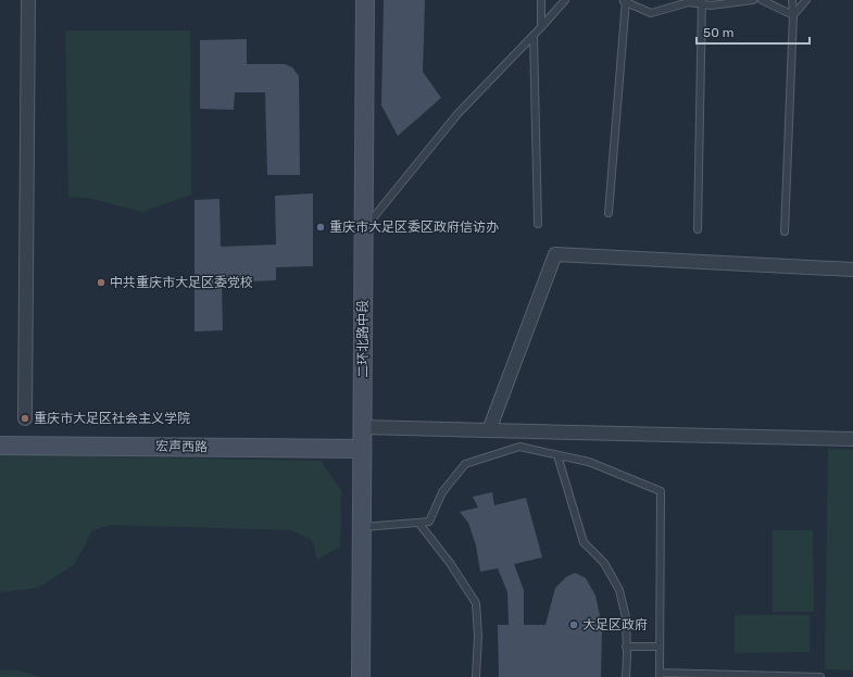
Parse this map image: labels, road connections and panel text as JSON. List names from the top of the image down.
{
  "streets": {
    "main road": ["二环北路中段", "宏声西路"]
  },
  "crossings": [
    ["二环北路中段", "宏声西路"]
  ],
  "places": [
    "重庆市大足区委区政府信访办",
    "中共重庆市大足区委党校",
    "重庆市大足区社会主义学院",
    "大足区政府"
  ],
  "scale_bar": "50 m"
}
